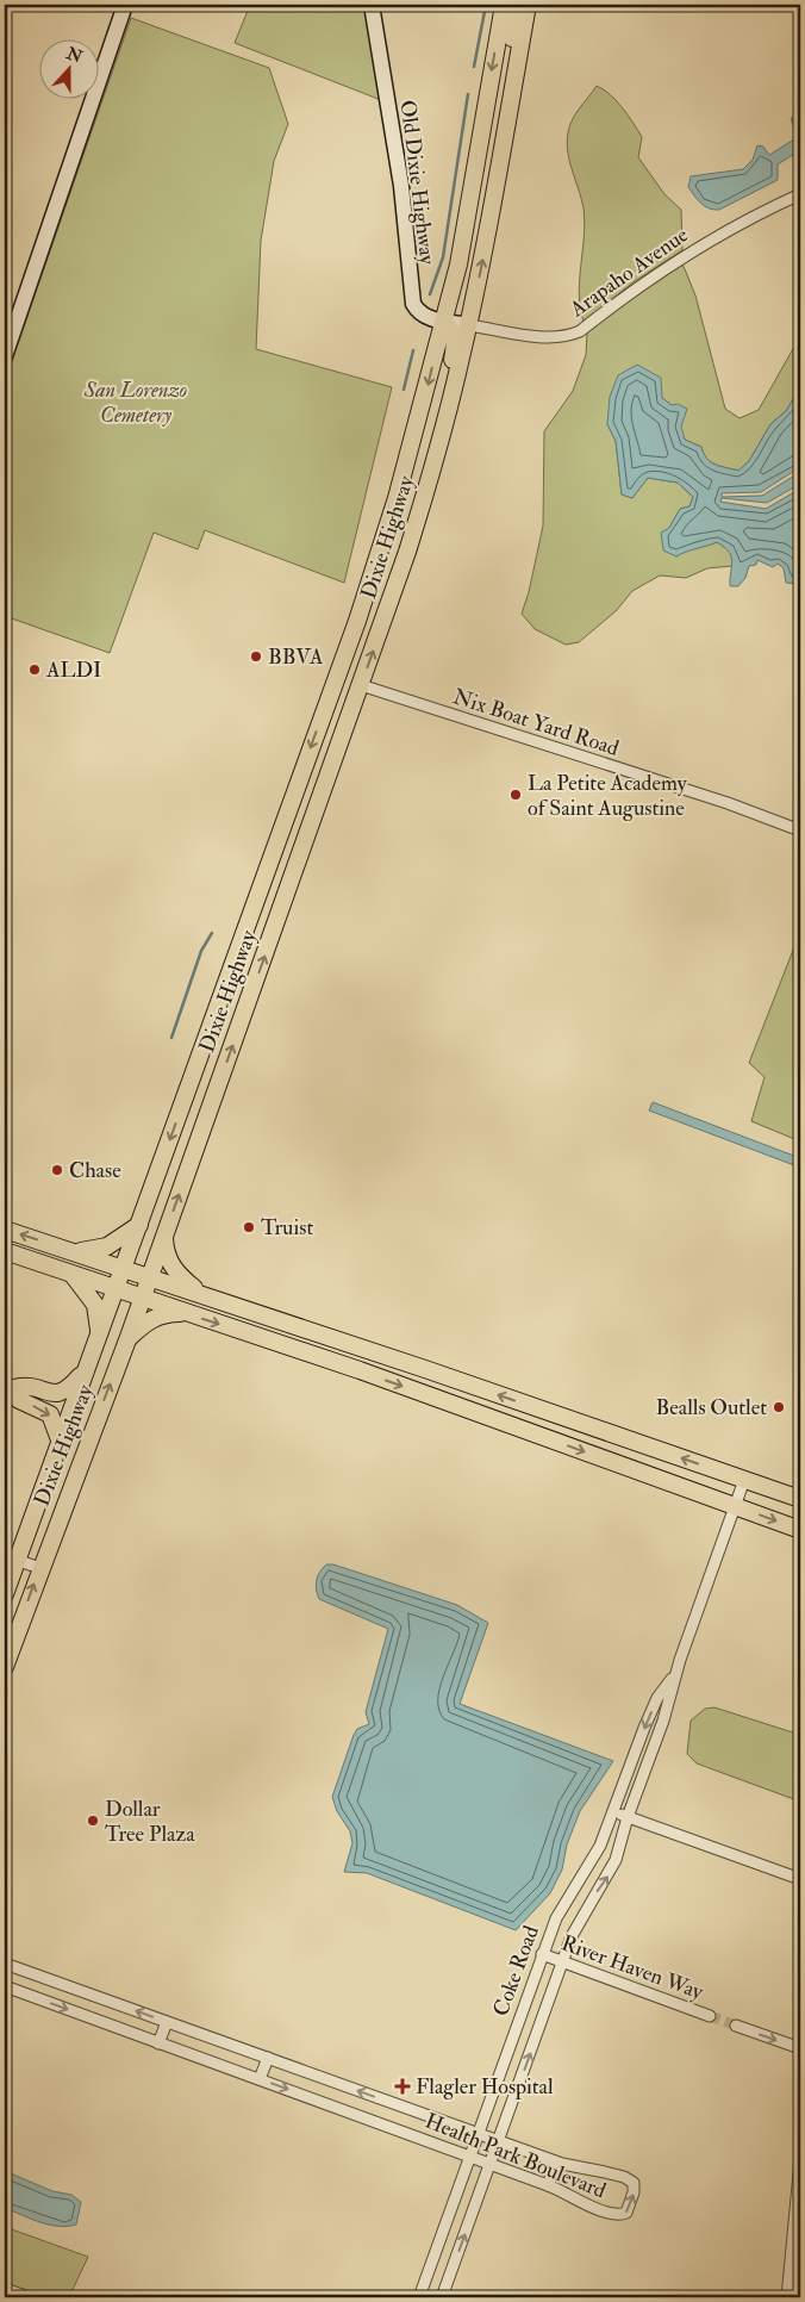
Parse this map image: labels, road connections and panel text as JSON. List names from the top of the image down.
{
  "streets": {
    "main road": ["Old Dixie Highway", "Dixie Highway"],
    "street": [
      "Arapaho Avenue",
      "Nix Boat Yard Road",
      "River Haven Way",
      "Coke Road",
      "Health Park Boulevard"
    ]
  },
  "crossings": [
    ["Old Dixie Highway", "Arapaho Avenue"],
    ["Old Dixie Highway", "Dixie Highway"],
    ["Arapaho Avenue", "Dixie Highway"],
    ["Dixie Highway", "Nix Boat Yard Road"],
    ["River Haven Way", "Coke Road"],
    ["Coke Road", "Health Park Boulevard"]
  ],
  "parks": ["San Lorenzo Cemetery"],
  "places": {
    "other": [
      "BBVA",
      "ALDI",
      "La Petite Academy of Saint Augustine",
      "Chase",
      "Truist",
      "Bealls Outlet",
      "Dollar Tree Plaza"
    ],
    "health": ["Flagler Hospital"]
  },
  "north": "top"
}
